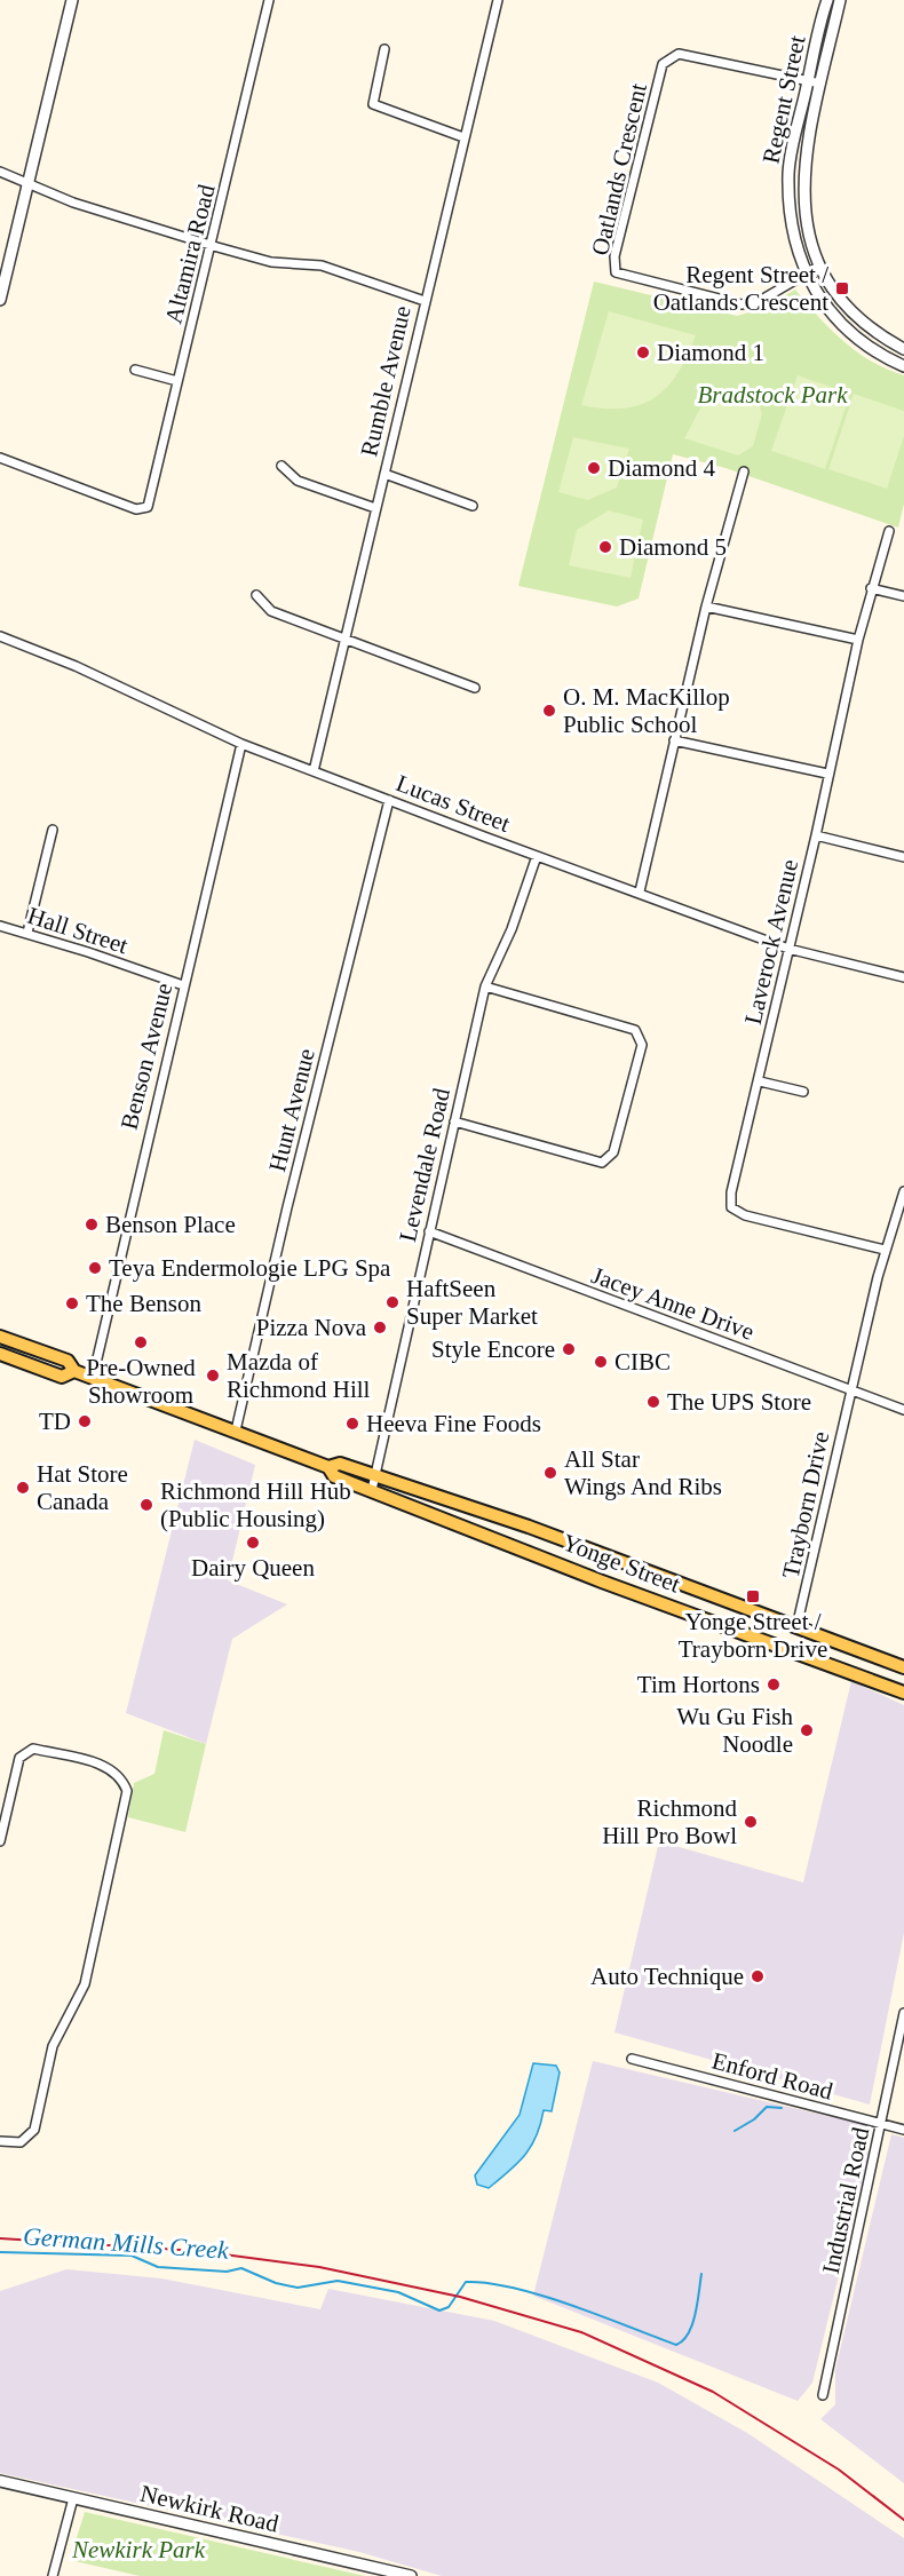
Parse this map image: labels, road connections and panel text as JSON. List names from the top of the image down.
{
  "streets": {
    "main road": ["Yonge Street"],
    "street": [
      "Regent Street",
      "Oatlands Crescent",
      "Altamira Road",
      "Rumble Avenue",
      "Lucas Street",
      "Hall Street",
      "Laverock Avenue",
      "Benson Avenue",
      "Hunt Avenue",
      "Levendale Road",
      "Jacey Anne Drive",
      "Trayborn Drive",
      "Enford Road",
      "Industrial Road",
      "Newkirk Road"
    ]
  },
  "crossings": [
    ["Regent Street", "Oatlands Crescent"],
    ["Rumble Avenue", "Lucas Street"],
    ["Lucas Street", "Laverock Avenue"],
    ["Lucas Street", "Benson Avenue"],
    ["Lucas Street", "Hunt Avenue"],
    ["Lucas Street", "Levendale Road"],
    ["Hall Street", "Benson Avenue"],
    ["Laverock Avenue", "Trayborn Drive"],
    ["Benson Avenue", "Yonge Street"],
    ["Hunt Avenue", "Yonge Street"],
    ["Levendale Road", "Jacey Anne Drive"],
    ["Levendale Road", "Yonge Street"],
    ["Jacey Anne Drive", "Trayborn Drive"],
    ["Trayborn Drive", "Yonge Street"],
    ["Enford Road", "Industrial Road"]
  ],
  "water": ["German Mills Creek"],
  "parks": ["Bradstock Park", "Newkirk Park"],
  "places": {
    "transit": ["Regent Street / Oatlands Crescent", "Yonge Street / Trayborn Drive"],
    "other": [
      "Diamond 1",
      "Diamond 4",
      "Diamond 5",
      "O. M. MacKillop Public School",
      "Benson Place",
      "Teya Endermologie LPG Spa",
      "HaftSeen Super Market",
      "The Benson",
      "Pizza Nova",
      "Pre-Owned Showroom",
      "Style Encore",
      "CIBC",
      "Mazda of Richmond Hill",
      "The UPS Store",
      "TD",
      "Heeva Fine Foods",
      "All Star Wings And Ribs",
      "Hat Store Canada",
      "Richmond Hill Hub (Public Housing)",
      "Dairy Queen",
      "Tim Hortons",
      "Wu Gu Fish Noodle",
      "Richmond Hill Pro Bowl",
      "Auto Technique"
    ]
  }
}
